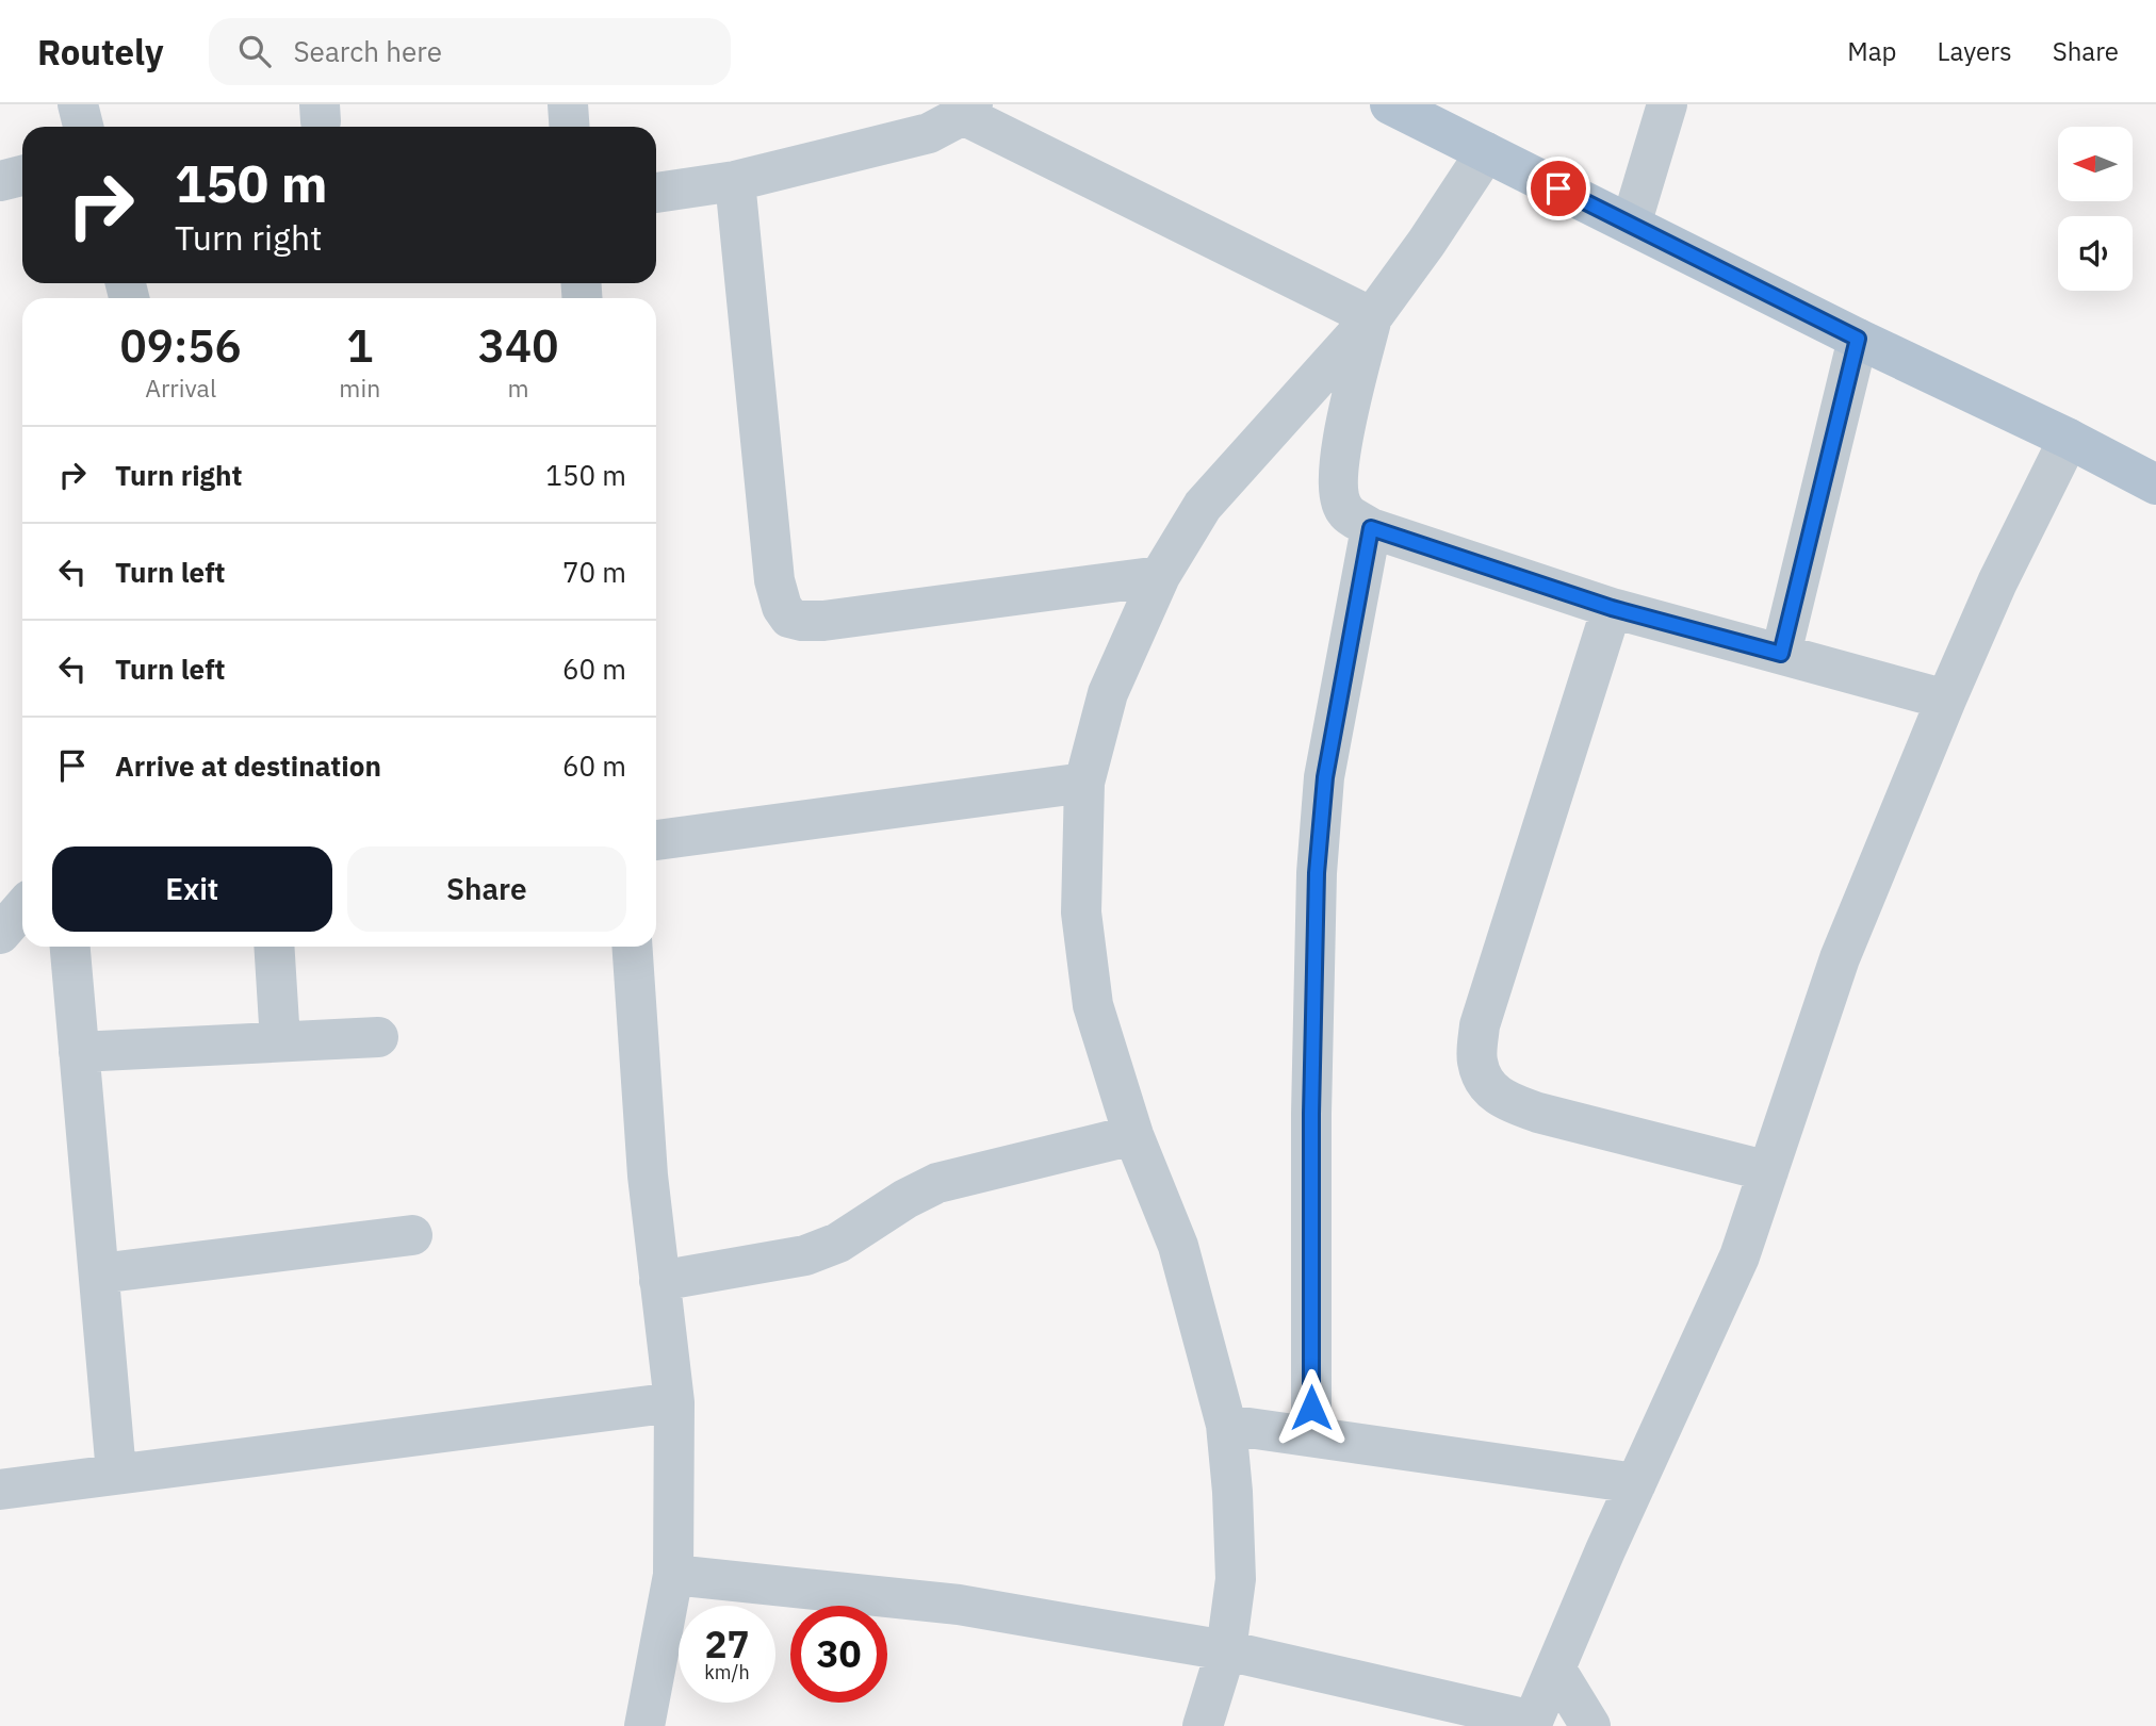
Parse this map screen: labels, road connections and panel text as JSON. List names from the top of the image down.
{
  "north": "left",
  "page": {
    "header": "Routely",
    "search": "Search here",
    "nav": ["Map", "Layers", "Share"],
    "turn": ["150 m", "Turn right"],
    "eta": [
      "09:56",
      "Arrival",
      "1",
      "min",
      "340",
      "m"
    ],
    "list": [
      {
        "name": "Turn right",
        "value": "150 m"
      },
      {
        "name": "Turn left",
        "value": "70 m"
      },
      {
        "name": "Turn left",
        "value": "60 m"
      },
      {
        "name": "Arrive at destination",
        "value": "60 m"
      }
    ],
    "buttons": ["Exit", "Share"],
    "speed": "27 km/h",
    "limit": "30"
  }
}
